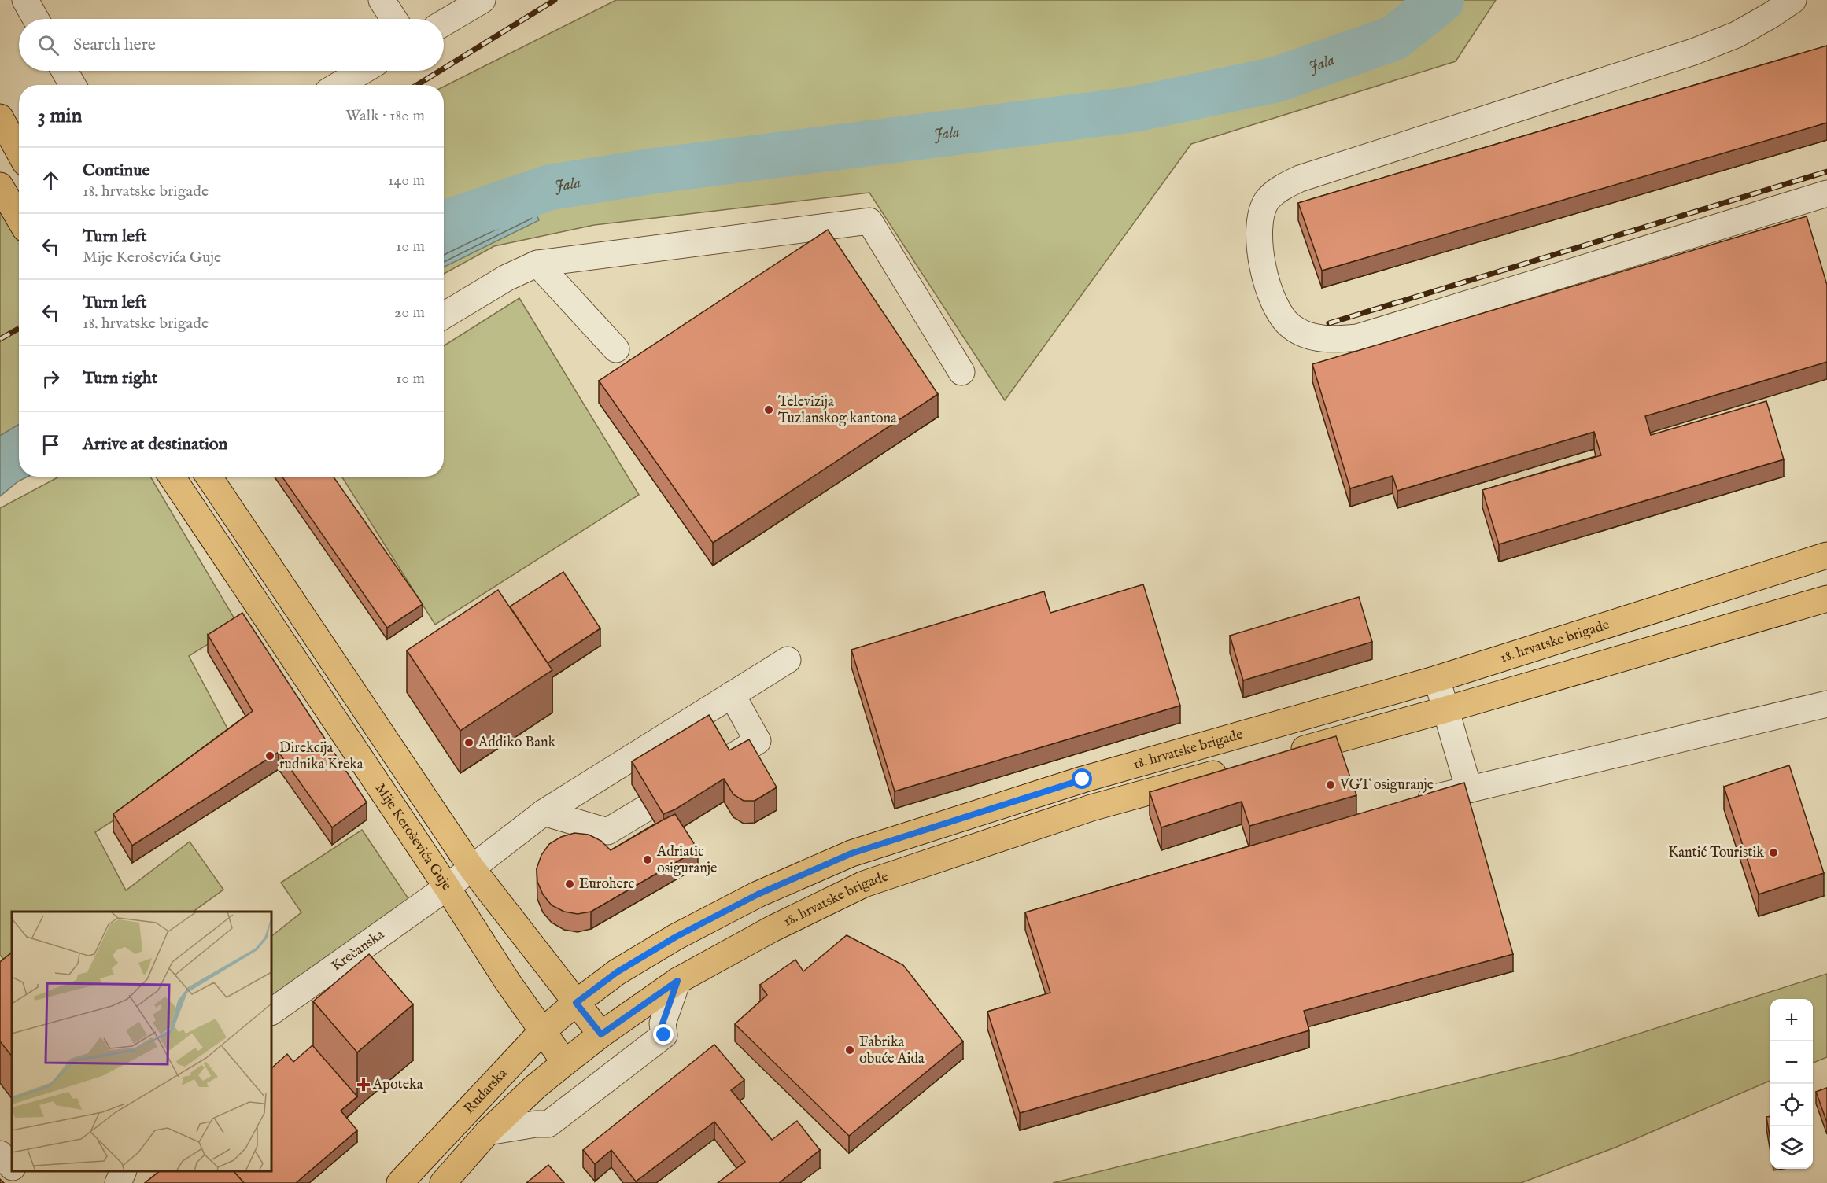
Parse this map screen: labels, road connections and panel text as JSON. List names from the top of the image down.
{
  "streets": {
    "main road": ["18. hrvatske brigade", "Mije Keroševića Guje", "Rudarska"],
    "street": ["Krečanska"]
  },
  "crossings": [
    ["18. hrvatske brigade", "Rudarska"],
    ["Mije Keroševića Guje", "Krečanska"],
    ["Mije Keroševića Guje", "Rudarska"]
  ],
  "water": ["Jala"],
  "places": {
    "other": [
      "Televizija Tuzlanskog kantona",
      "Addiko Bank",
      "Direkcija rudnika Kreka",
      "VGT osiguranje",
      "Kantić Touristik",
      "Adriatic osiguranje",
      "Euroherc",
      "Fabrika obuće Aida"
    ],
    "health": ["Apoteka"]
  },
  "page": {
    "search": "Search here",
    "heading": ["3 min", "Walk · 180 m"],
    "list": [
      ["Continue", "18. hrvatske brigade", "140 m"],
      ["Turn left", "Mije Keroševića Guje", "10 m"],
      ["Turn left", "18. hrvatske brigade", "20 m"],
      ["Turn right", "10 m"],
      "Arrive at destination"
    ],
    "map_buttons": ["+", "−"]
  }
}
